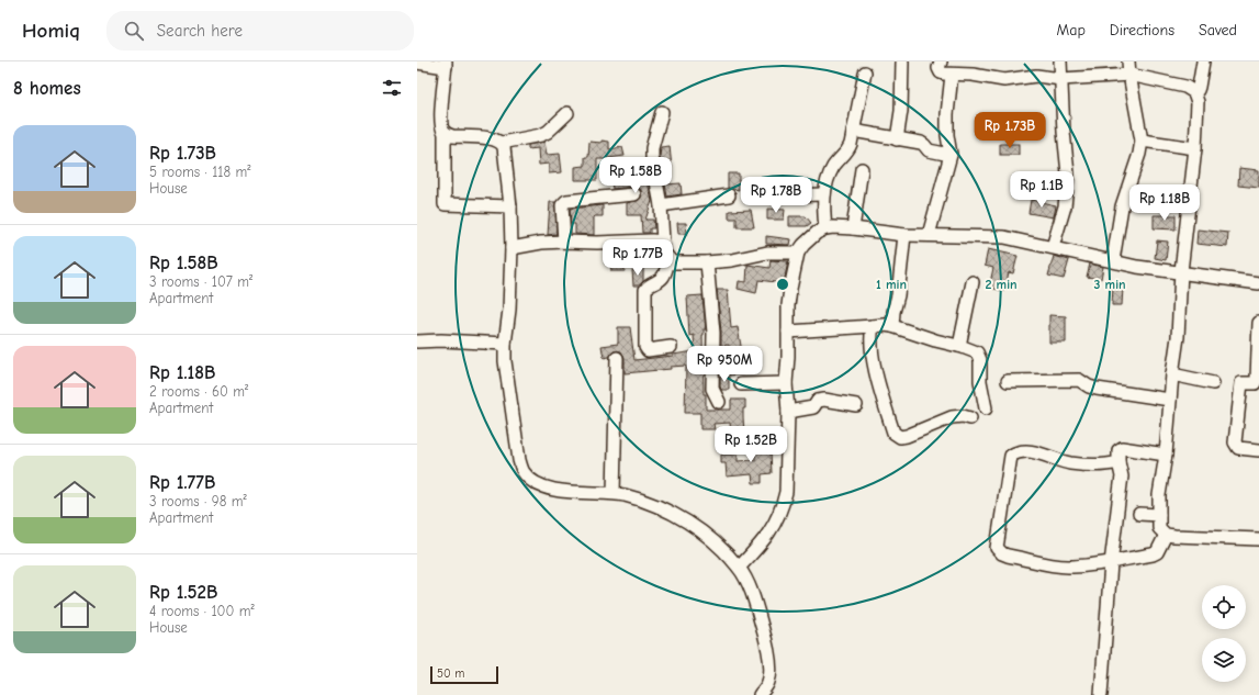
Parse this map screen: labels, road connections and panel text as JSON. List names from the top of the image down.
{
  "scale_bar": "50 m",
  "page": {
    "header": "Homiq",
    "search": "Search here",
    "nav": ["Map", "Directions", "Saved"],
    "heading": "8 homes",
    "price": [
      "Rp 1.73B",
      "Rp 1.58B",
      "Rp 1.1B",
      "Rp 1.78B",
      "Rp 1.18B",
      "Rp 1.77B",
      "Rp 950M",
      "Rp 1.52B"
    ],
    "list": [
      {
        "name": "Rp 1.73B",
        "note": "5 rooms · 118 m² · House"
      },
      {
        "name": "Rp 1.58B",
        "note": "3 rooms · 107 m² · Apartment"
      },
      {
        "name": "Rp 1.18B",
        "note": "2 rooms · 60 m² · Apartment"
      },
      {
        "name": "Rp 1.77B",
        "note": "3 rooms · 98 m² · Apartment"
      },
      {
        "name": "Rp 1.52B",
        "note": "4 rooms · 100 m² · House"
      }
    ],
    "scale": "50 m"
  },
  "rings": ["1 min", "2 min", "3 min"]
}
